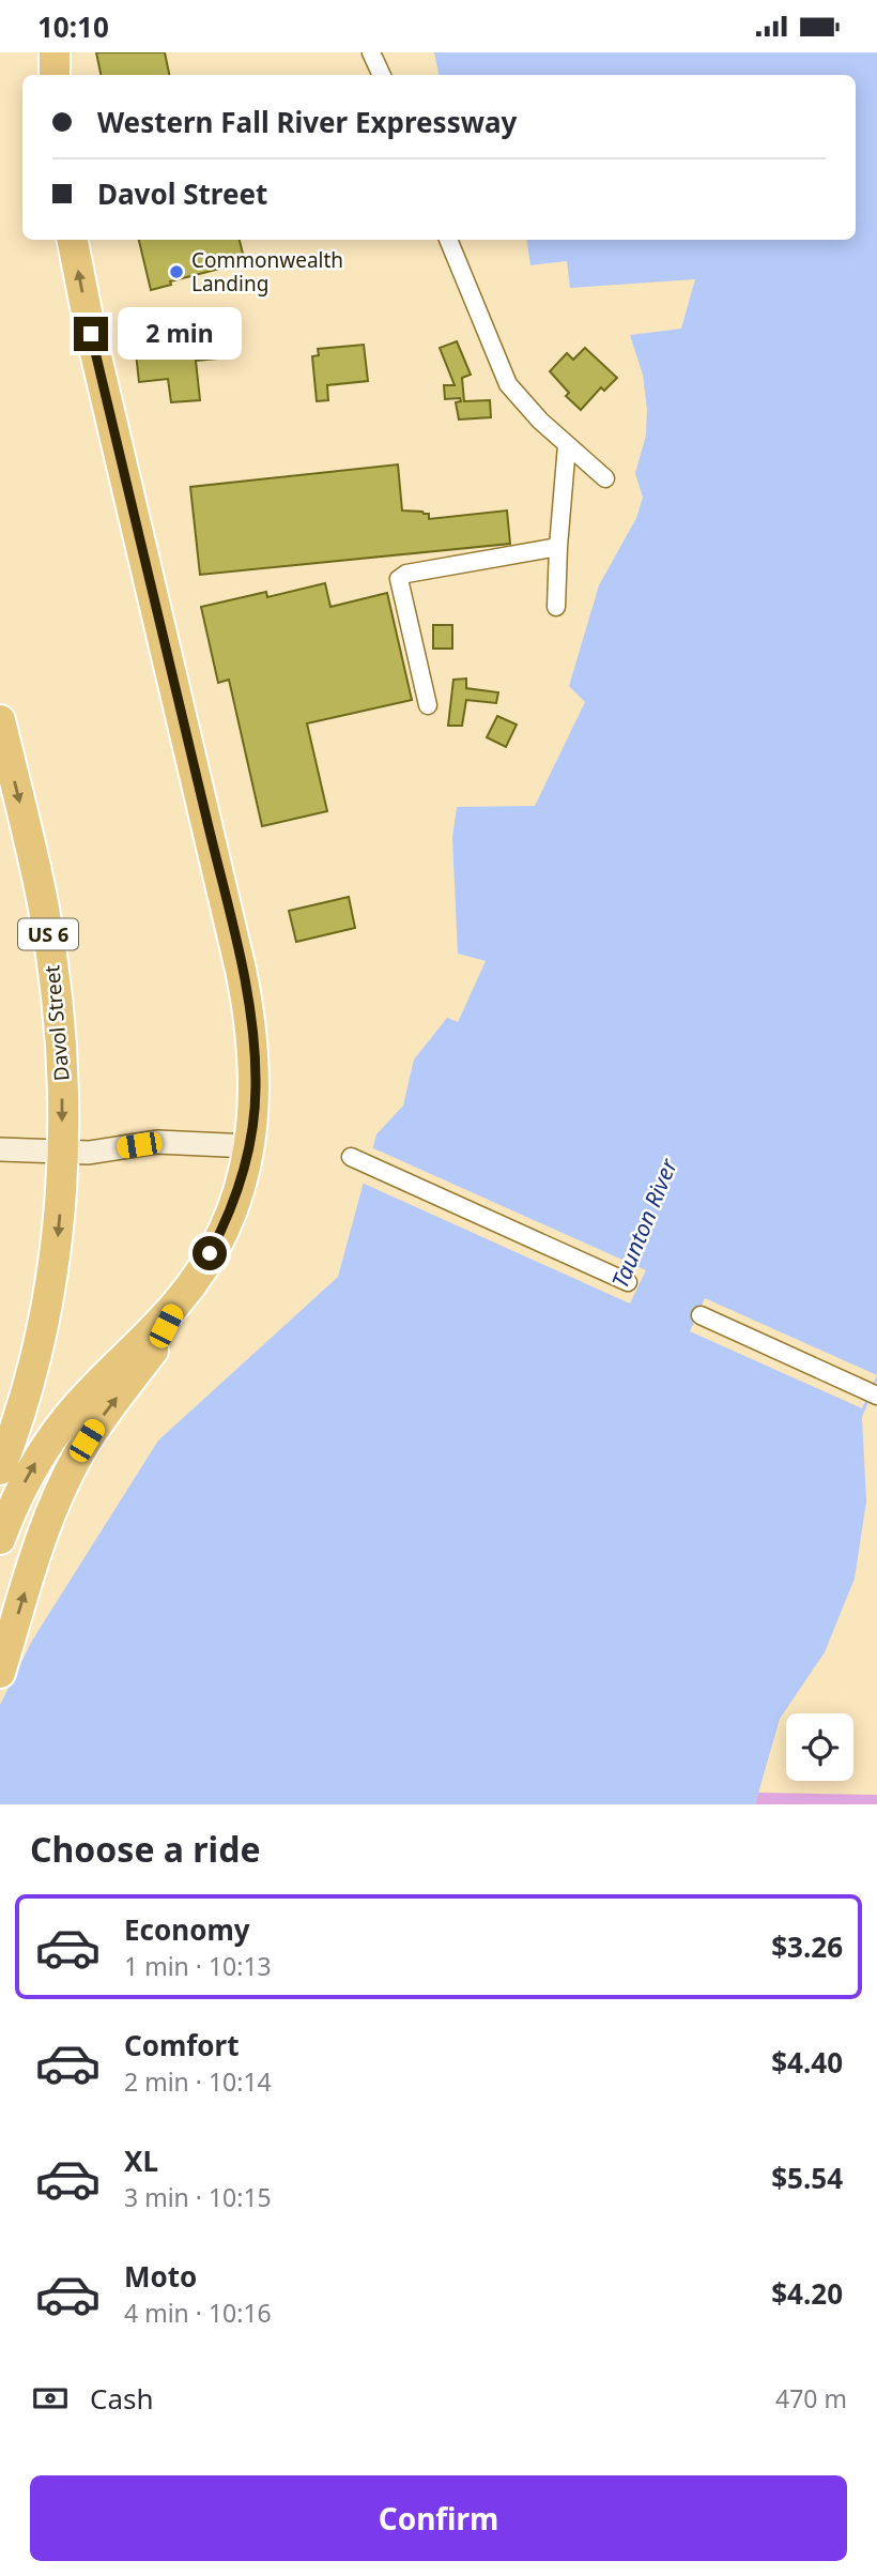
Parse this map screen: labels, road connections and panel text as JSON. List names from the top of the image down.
{
  "streets": {
    "highway": ["US 6", "Davol Street"]
  },
  "crossings": [
    ["US 6", "Davol Street"]
  ],
  "water": ["Taunton River"],
  "places": ["Commonwealth Landing"],
  "page": {
    "status": "10:10",
    "banner": ["Western Fall River Expressway", "Davol Street"],
    "bubble": "2 min",
    "heading": "Choose a ride",
    "list": [
      {
        "name": "Economy",
        "note": "1 min · 10:13",
        "value": "$3.26"
      },
      {
        "name": "Comfort",
        "note": "2 min · 10:14",
        "value": "$4.40"
      },
      {
        "name": "XL",
        "note": "3 min · 10:15",
        "value": "$5.54"
      },
      {
        "name": "Moto",
        "note": "4 min · 10:16",
        "value": "$4.20"
      }
    ],
    "pay": ["Cash", "470 m"],
    "buttons": "Confirm"
  }
}
